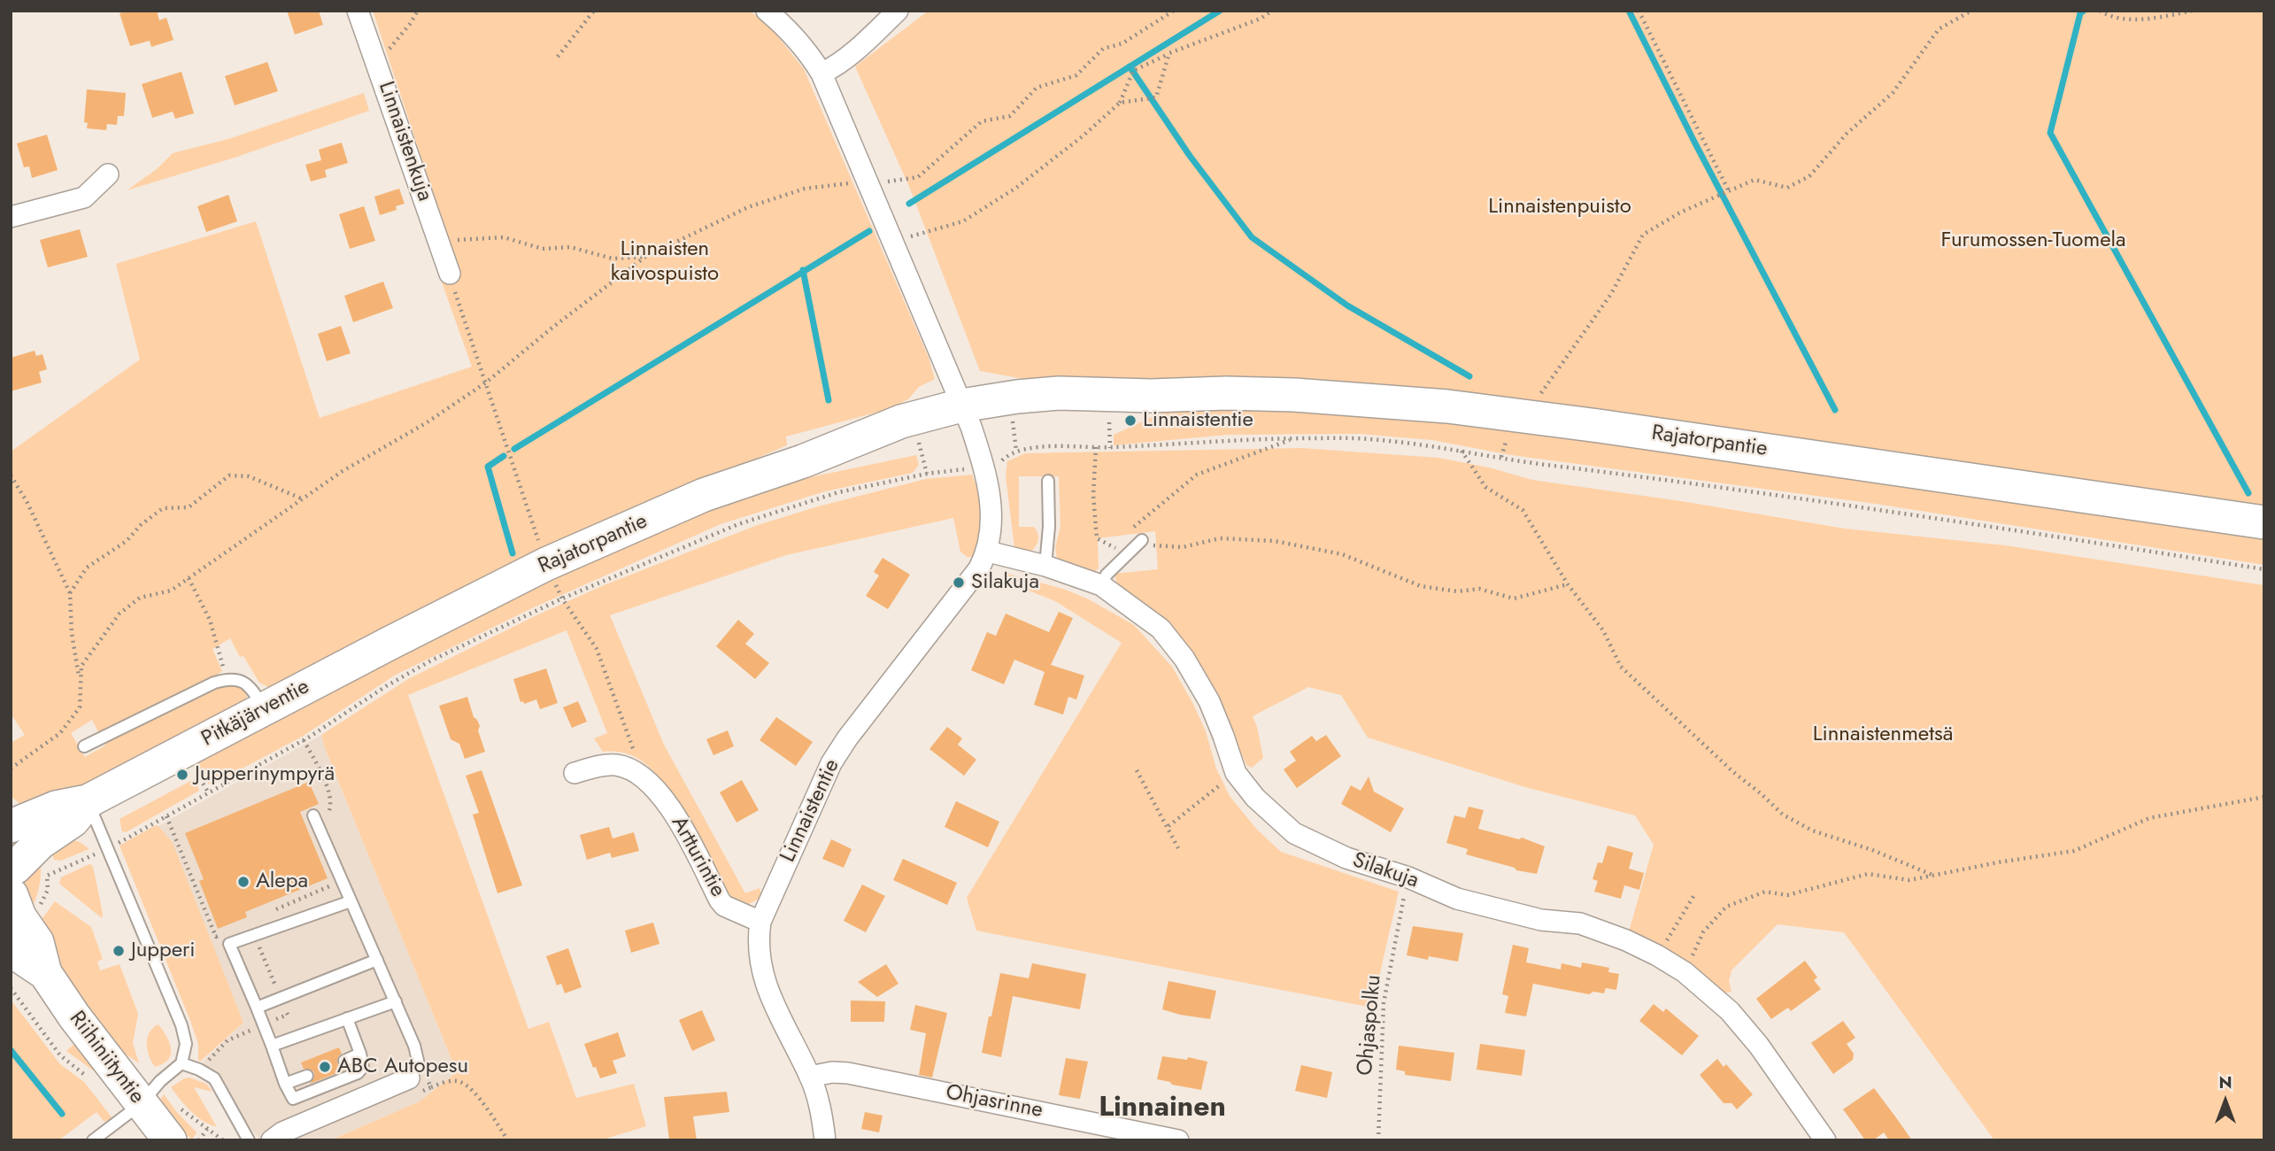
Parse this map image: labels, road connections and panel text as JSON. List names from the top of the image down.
{
  "streets": {
    "main road": ["Rajatorpantie", "Pitkäjärventie", "Riihiniityntie"],
    "street": [
      "Linnaistenkuja",
      "Linnaistentie",
      "Artturintie",
      "Silakuja",
      "Ohjasrinne"
    ],
    "path": ["Ohjaspolku"]
  },
  "crossings": [
    ["Rajatorpantie", "Pitkäjärventie"],
    ["Rajatorpantie", "Linnaistentie"],
    ["Pitkäjärventie", "Riihiniityntie"],
    ["Linnaistentie", "Artturintie"],
    ["Linnaistentie", "Silakuja"],
    ["Linnaistentie", "Ohjasrinne"],
    ["Silakuja", "Ohjaspolku"]
  ],
  "districts": ["Linnainen"],
  "parks": [
    "Linnaistenpuisto",
    "Furumossen-Tuomela",
    "Linnaisten kaivospuisto",
    "Linnaistenmetsä"
  ],
  "places": [
    "Linnaistentie",
    "Silakuja",
    "Jupperinympyrä",
    "Alepa",
    "Jupperi",
    "ABC Autopesu"
  ],
  "north": "top"
}
